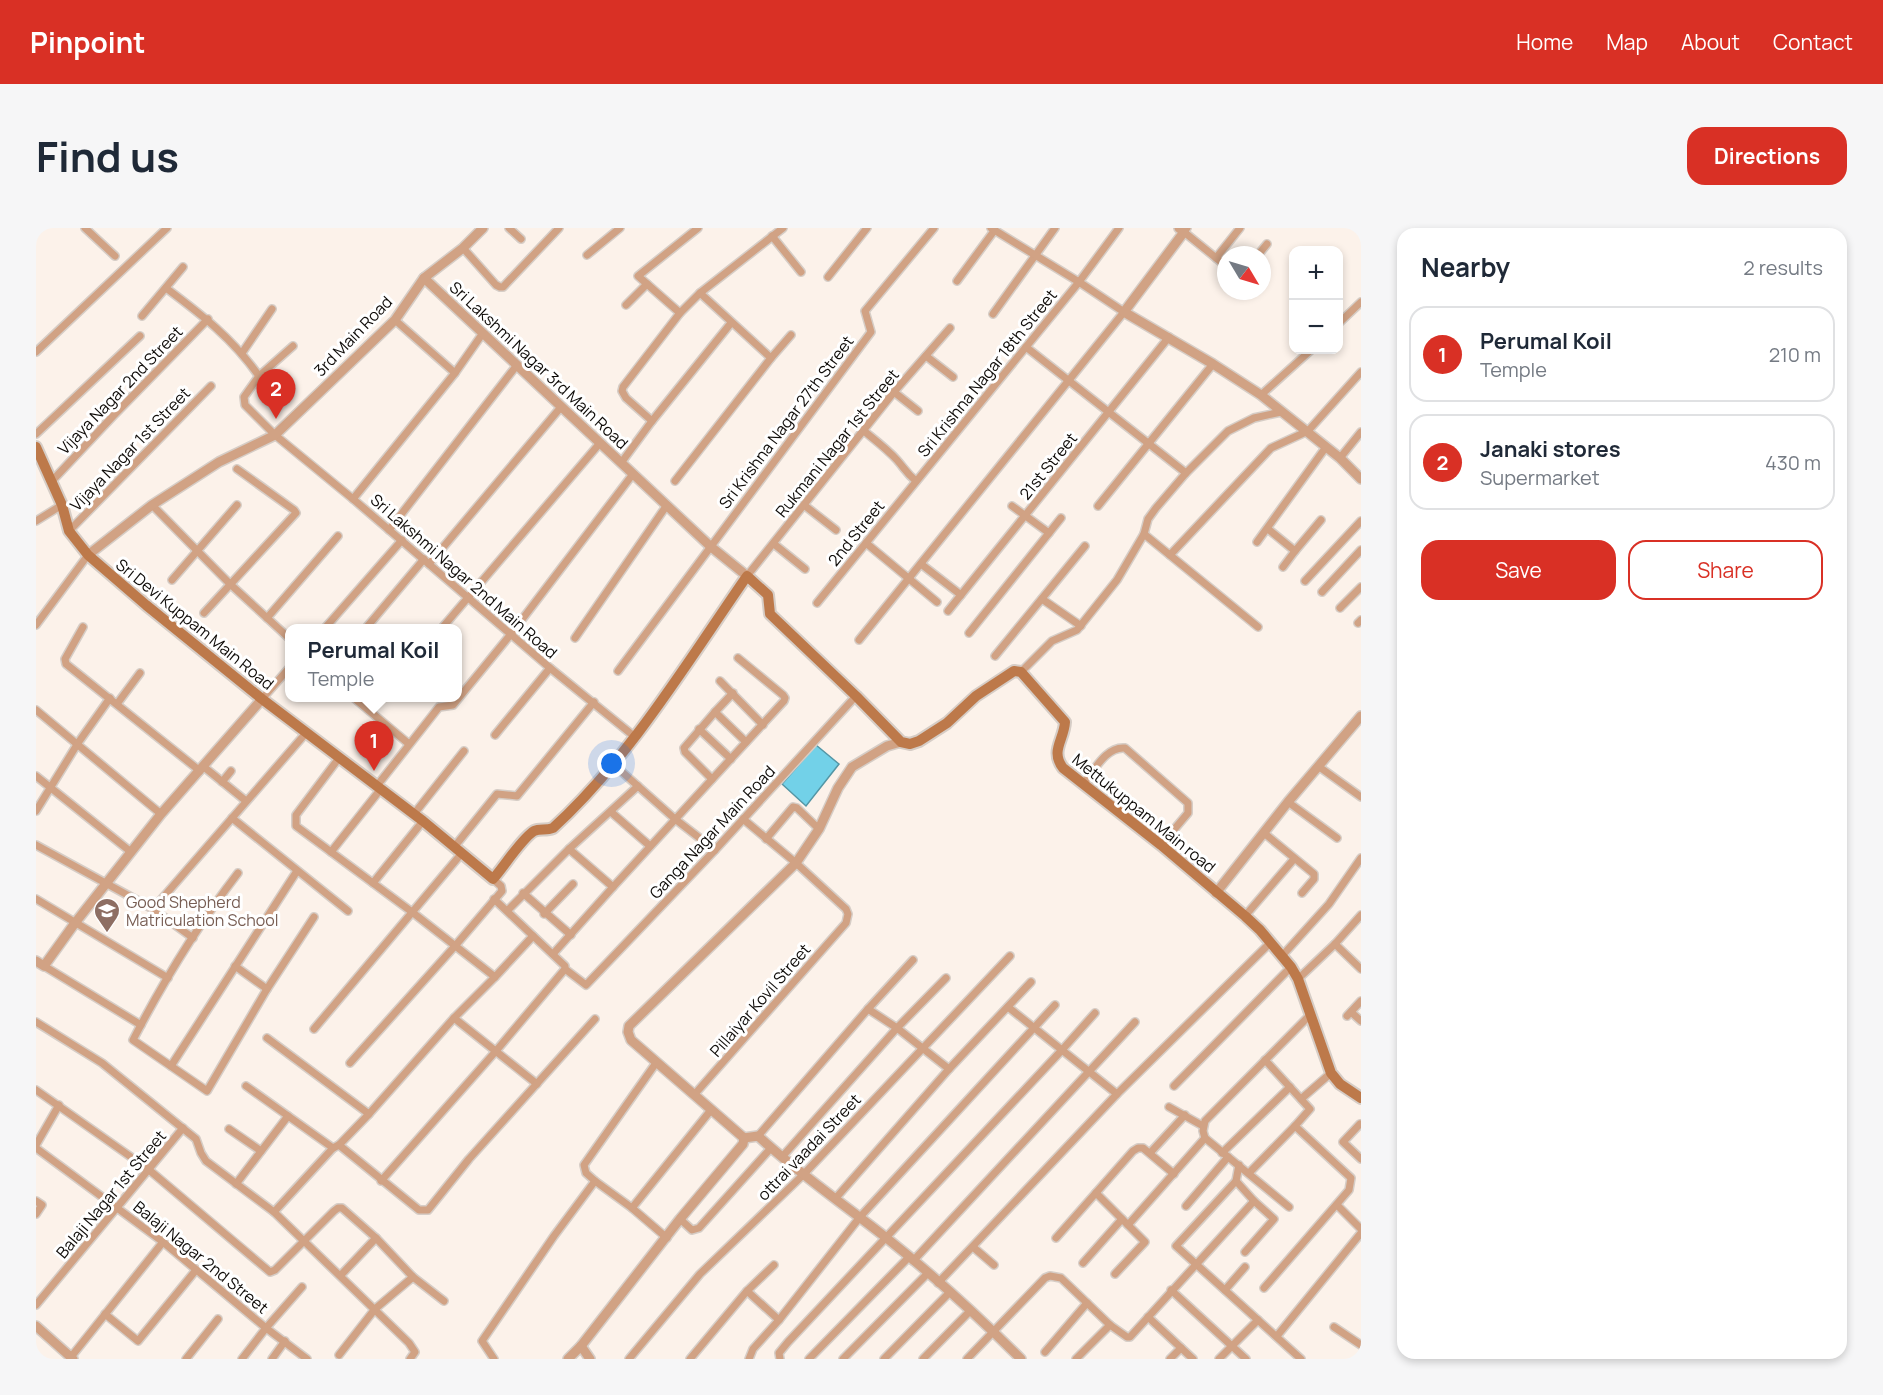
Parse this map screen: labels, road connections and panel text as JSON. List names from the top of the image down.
{
  "streets": {
    "main road": ["Sri Devi Kuppam Main Road", "Mettukuppam Main road"],
    "street": [
      "3rd Main Road",
      "Sri Lakshmi Nagar 3rd Main Road",
      "Sri Krishna Nagar 18th Street",
      "Vijaya Nagar 2nd Street",
      "Sri Krishna Nagar 27th Street",
      "Rukmani Nagar 1st Street",
      "Vijaya Nagar 1st Street",
      "21st Street",
      "2nd Street",
      "Sri Lakshmi Nagar 2nd Main Road",
      "Ganga Nagar Main Road",
      "Pillaiyar Kovil Street",
      "ottrai vaadai Street",
      "Balaji Nagar 1st Street",
      "Balaji Nagar 2nd Street"
    ]
  },
  "crossings": [
    ["3rd Main Road", "Sri Lakshmi Nagar 3rd Main Road"],
    ["3rd Main Road", "Sri Lakshmi Nagar 2nd Main Road"],
    ["3rd Main Road", "Sri Devi Kuppam Main Road"],
    ["Sri Lakshmi Nagar 3rd Main Road", "Sri Krishna Nagar 27th Street"],
    ["Sri Lakshmi Nagar 3rd Main Road", "Rukmani Nagar 1st Street"],
    ["Sri Krishna Nagar 18th Street", "2nd Street"],
    ["Vijaya Nagar 2nd Street", "Sri Devi Kuppam Main Road"],
    ["Vijaya Nagar 1st Street", "Sri Devi Kuppam Main Road"],
    ["Balaji Nagar 1st Street", "Balaji Nagar 2nd Street"]
  ],
  "places": {
    "school or university": ["Good Shepherd Matriculation School"]
  },
  "north": "bottom right",
  "page": {
    "header": "Pinpoint",
    "nav": [
      "Home",
      "Map",
      "About",
      "Contact"
    ],
    "title": "Find us",
    "buttons": [
      "Directions",
      ["Save", "Share"]
    ],
    "heading": ["Nearby", "2 results"],
    "map_buttons": ["+", "−"],
    "list": [
      {
        "mark": "1",
        "name": "Perumal Koil",
        "note": "Temple",
        "value": "210 m"
      },
      {
        "mark": "2",
        "name": "Janaki stores",
        "note": "Supermarket",
        "value": "430 m"
      }
    ],
    "pins": ["2", "1"],
    "popup": ["Perumal Koil", "Temple"]
  }
}
